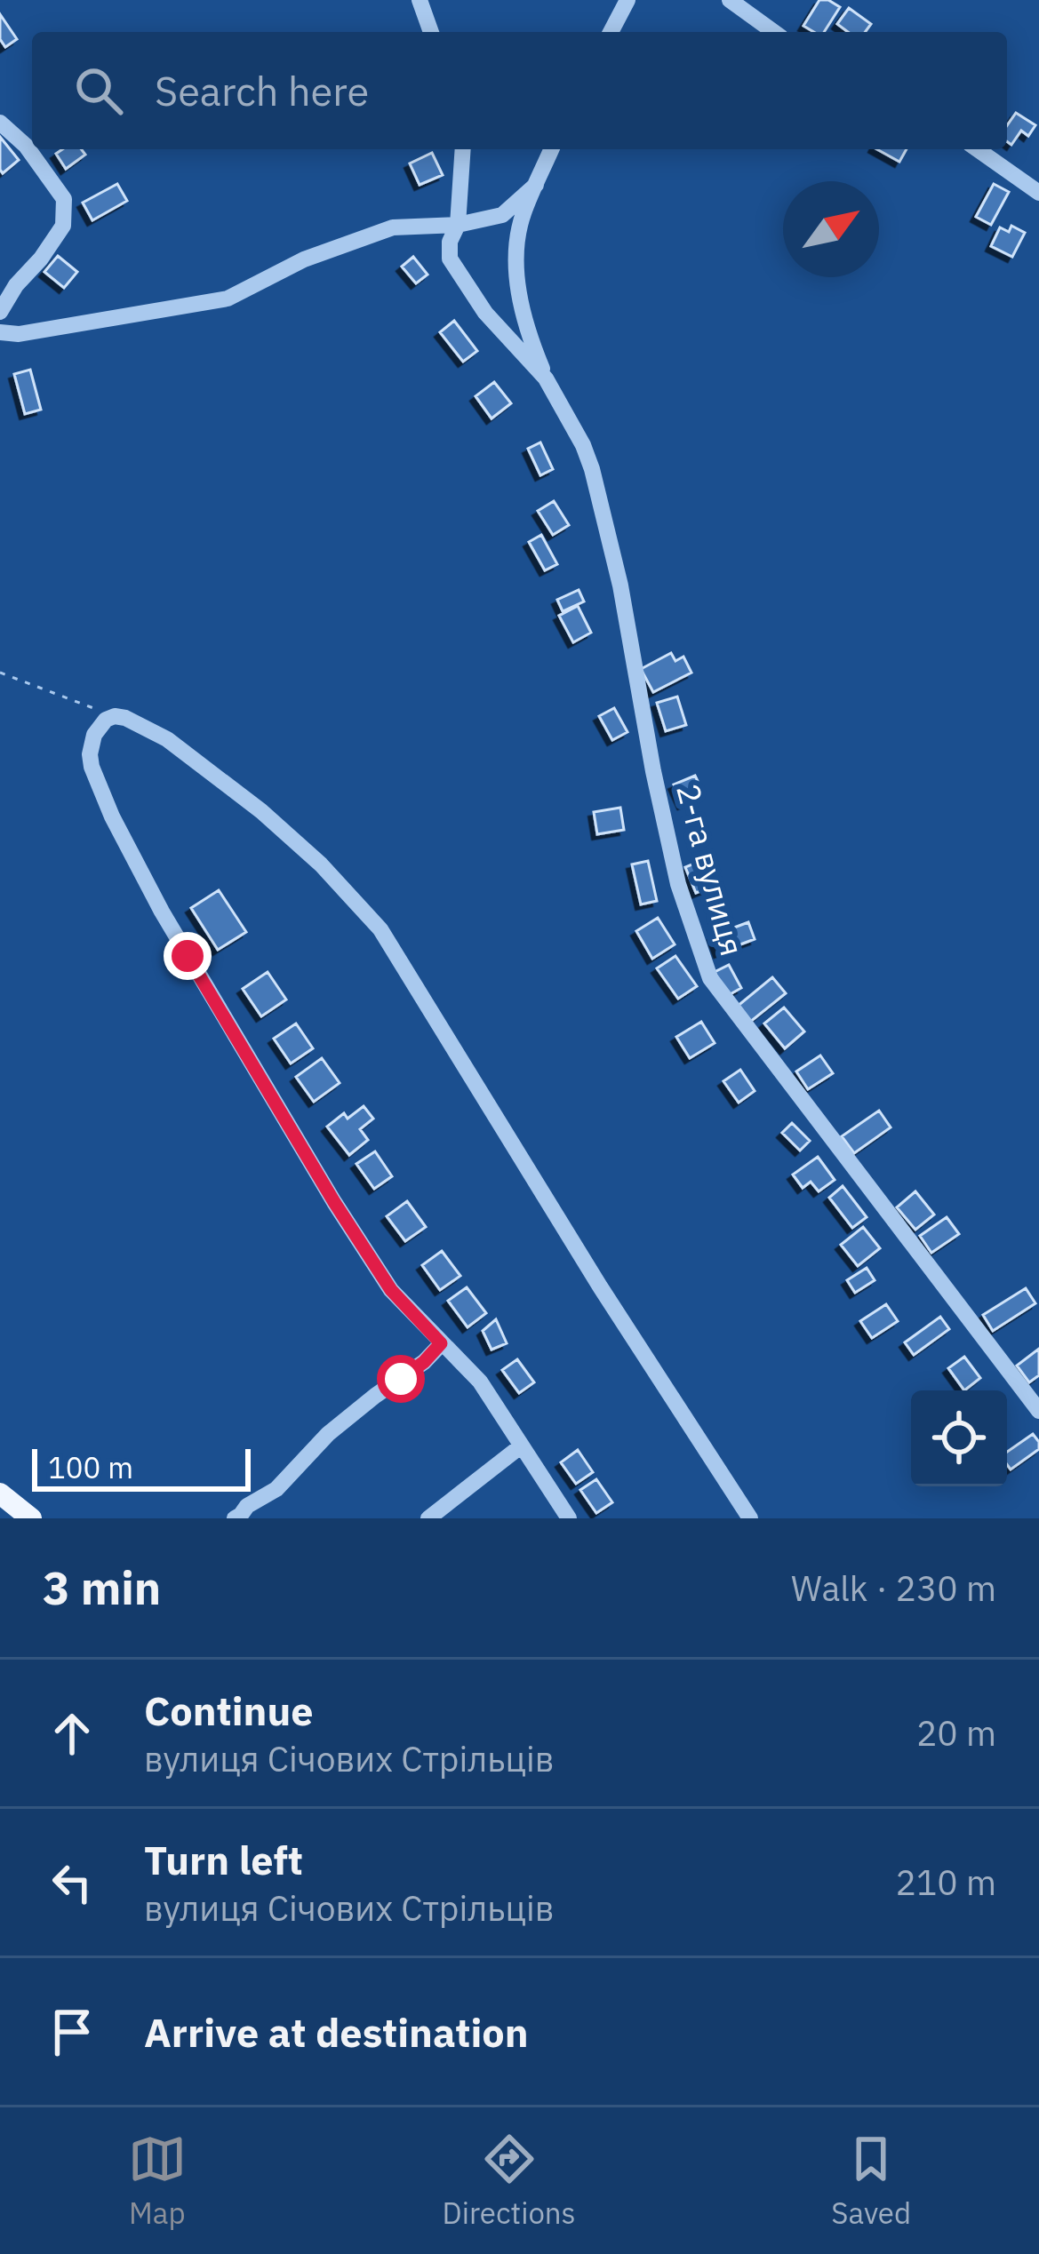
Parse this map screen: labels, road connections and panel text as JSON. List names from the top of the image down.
{
  "streets": {
    "street": ["2-га вулиця"]
  },
  "scale_bar": "100 m",
  "north": "top right",
  "page": {
    "search": "Search here",
    "scale": "100 m",
    "heading": ["3 min", "Walk · 230 m"],
    "list": [
      ["Continue", "вулиця Січових Стрільців", "20 m"],
      ["Turn left", "вулиця Січових Стрільців", "210 m"],
      "Arrive at destination"
    ],
    "nav": ["Map", "Directions", "Saved"]
  }
}
